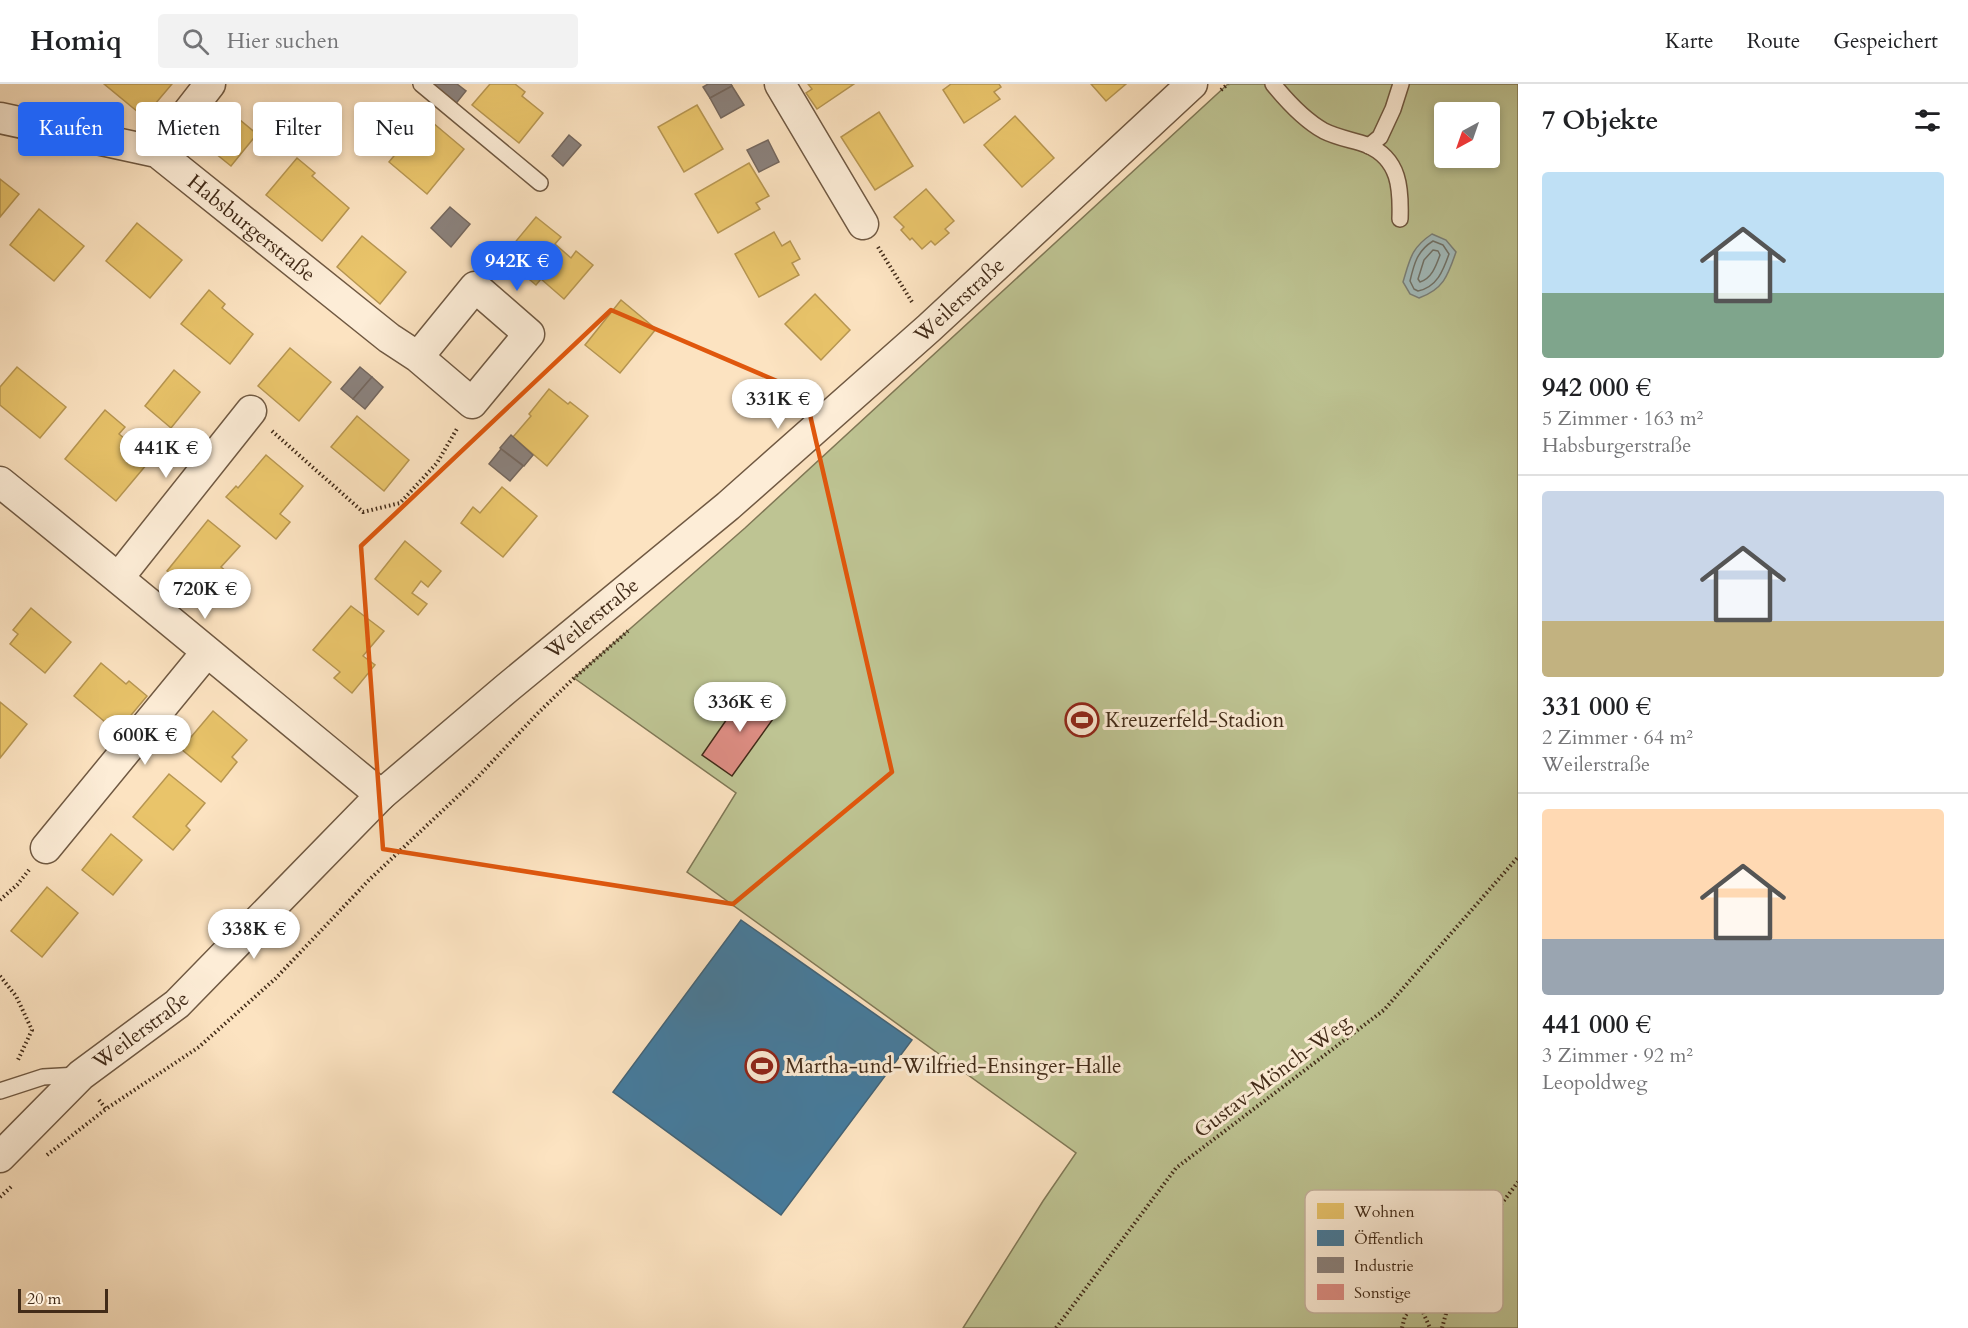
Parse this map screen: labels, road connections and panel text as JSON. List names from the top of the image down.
{
  "streets": {
    "street": ["Habsburgerstraße", "Weilerstraße"],
    "path": ["Gustav-Mönch-Weg"]
  },
  "places": {
    "sports": ["Kreuzerfeld-Stadion", "Martha-und-Wilfried-Ensinger-Halle"]
  },
  "legend": [
    "Wohnen",
    "Öffentlich",
    "Industrie",
    "Sonstige"
  ],
  "scale_bar": "20 m",
  "north": "bottom left",
  "page": {
    "header": "Homiq",
    "search": "Hier suchen",
    "nav": ["Karte", "Route", "Gespeichert"],
    "heading": "7 Objekte",
    "chip": [
      "Kaufen",
      "Mieten",
      "Filter",
      "Neu"
    ],
    "list": [
      {
        "name": "942 000 €",
        "note": "5 Zimmer · 163 m² · Habsburgerstraße"
      },
      {
        "name": "331 000 €",
        "note": "2 Zimmer · 64 m² · Weilerstraße"
      },
      {
        "name": "441 000 €",
        "note": "3 Zimmer · 92 m² · Leopoldweg"
      }
    ],
    "price": [
      "942K €",
      "331K €",
      "441K €",
      "720K €",
      "336K €",
      "600K €",
      "338K €"
    ],
    "scale": "20 m"
  }
}
